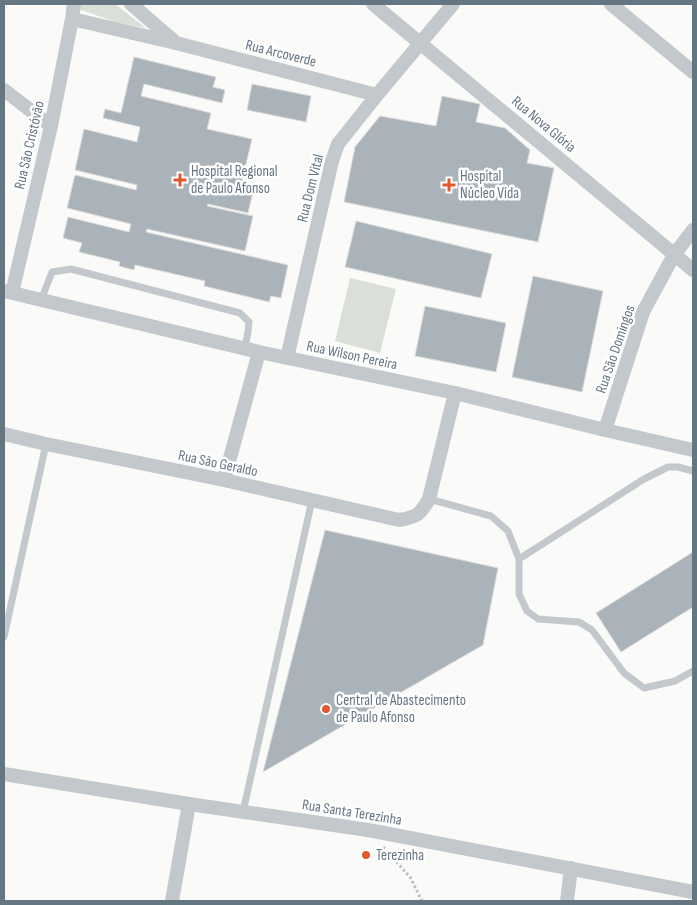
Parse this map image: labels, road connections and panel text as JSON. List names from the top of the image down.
{
  "streets": {
    "street": [
      "Rua Arcoverde",
      "Rua Nova Glória",
      "Rua São Cristóvão",
      "Rua Dom Vital",
      "Rua São Domingos",
      "Rua Wilson Pereira",
      "Rua São Geraldo",
      "Rua Santa Terezinha"
    ]
  },
  "crossings": [
    ["Rua Arcoverde", "Rua São Cristóvão"],
    ["Rua Arcoverde", "Rua Dom Vital"],
    ["Rua Nova Glória", "Rua Dom Vital"],
    ["Rua Nova Glória", "Rua São Domingos"],
    ["Rua São Cristóvão", "Rua Wilson Pereira"],
    ["Rua Dom Vital", "Rua Wilson Pereira"],
    ["Rua São Domingos", "Rua Wilson Pereira"]
  ],
  "places": {
    "health": ["Hospital Regional de Paulo Afonso", "Hospital Núcleo Vida"],
    "other": ["Central de Abastecimento de Paulo Afonso", "Terezinha"]
  }
}
